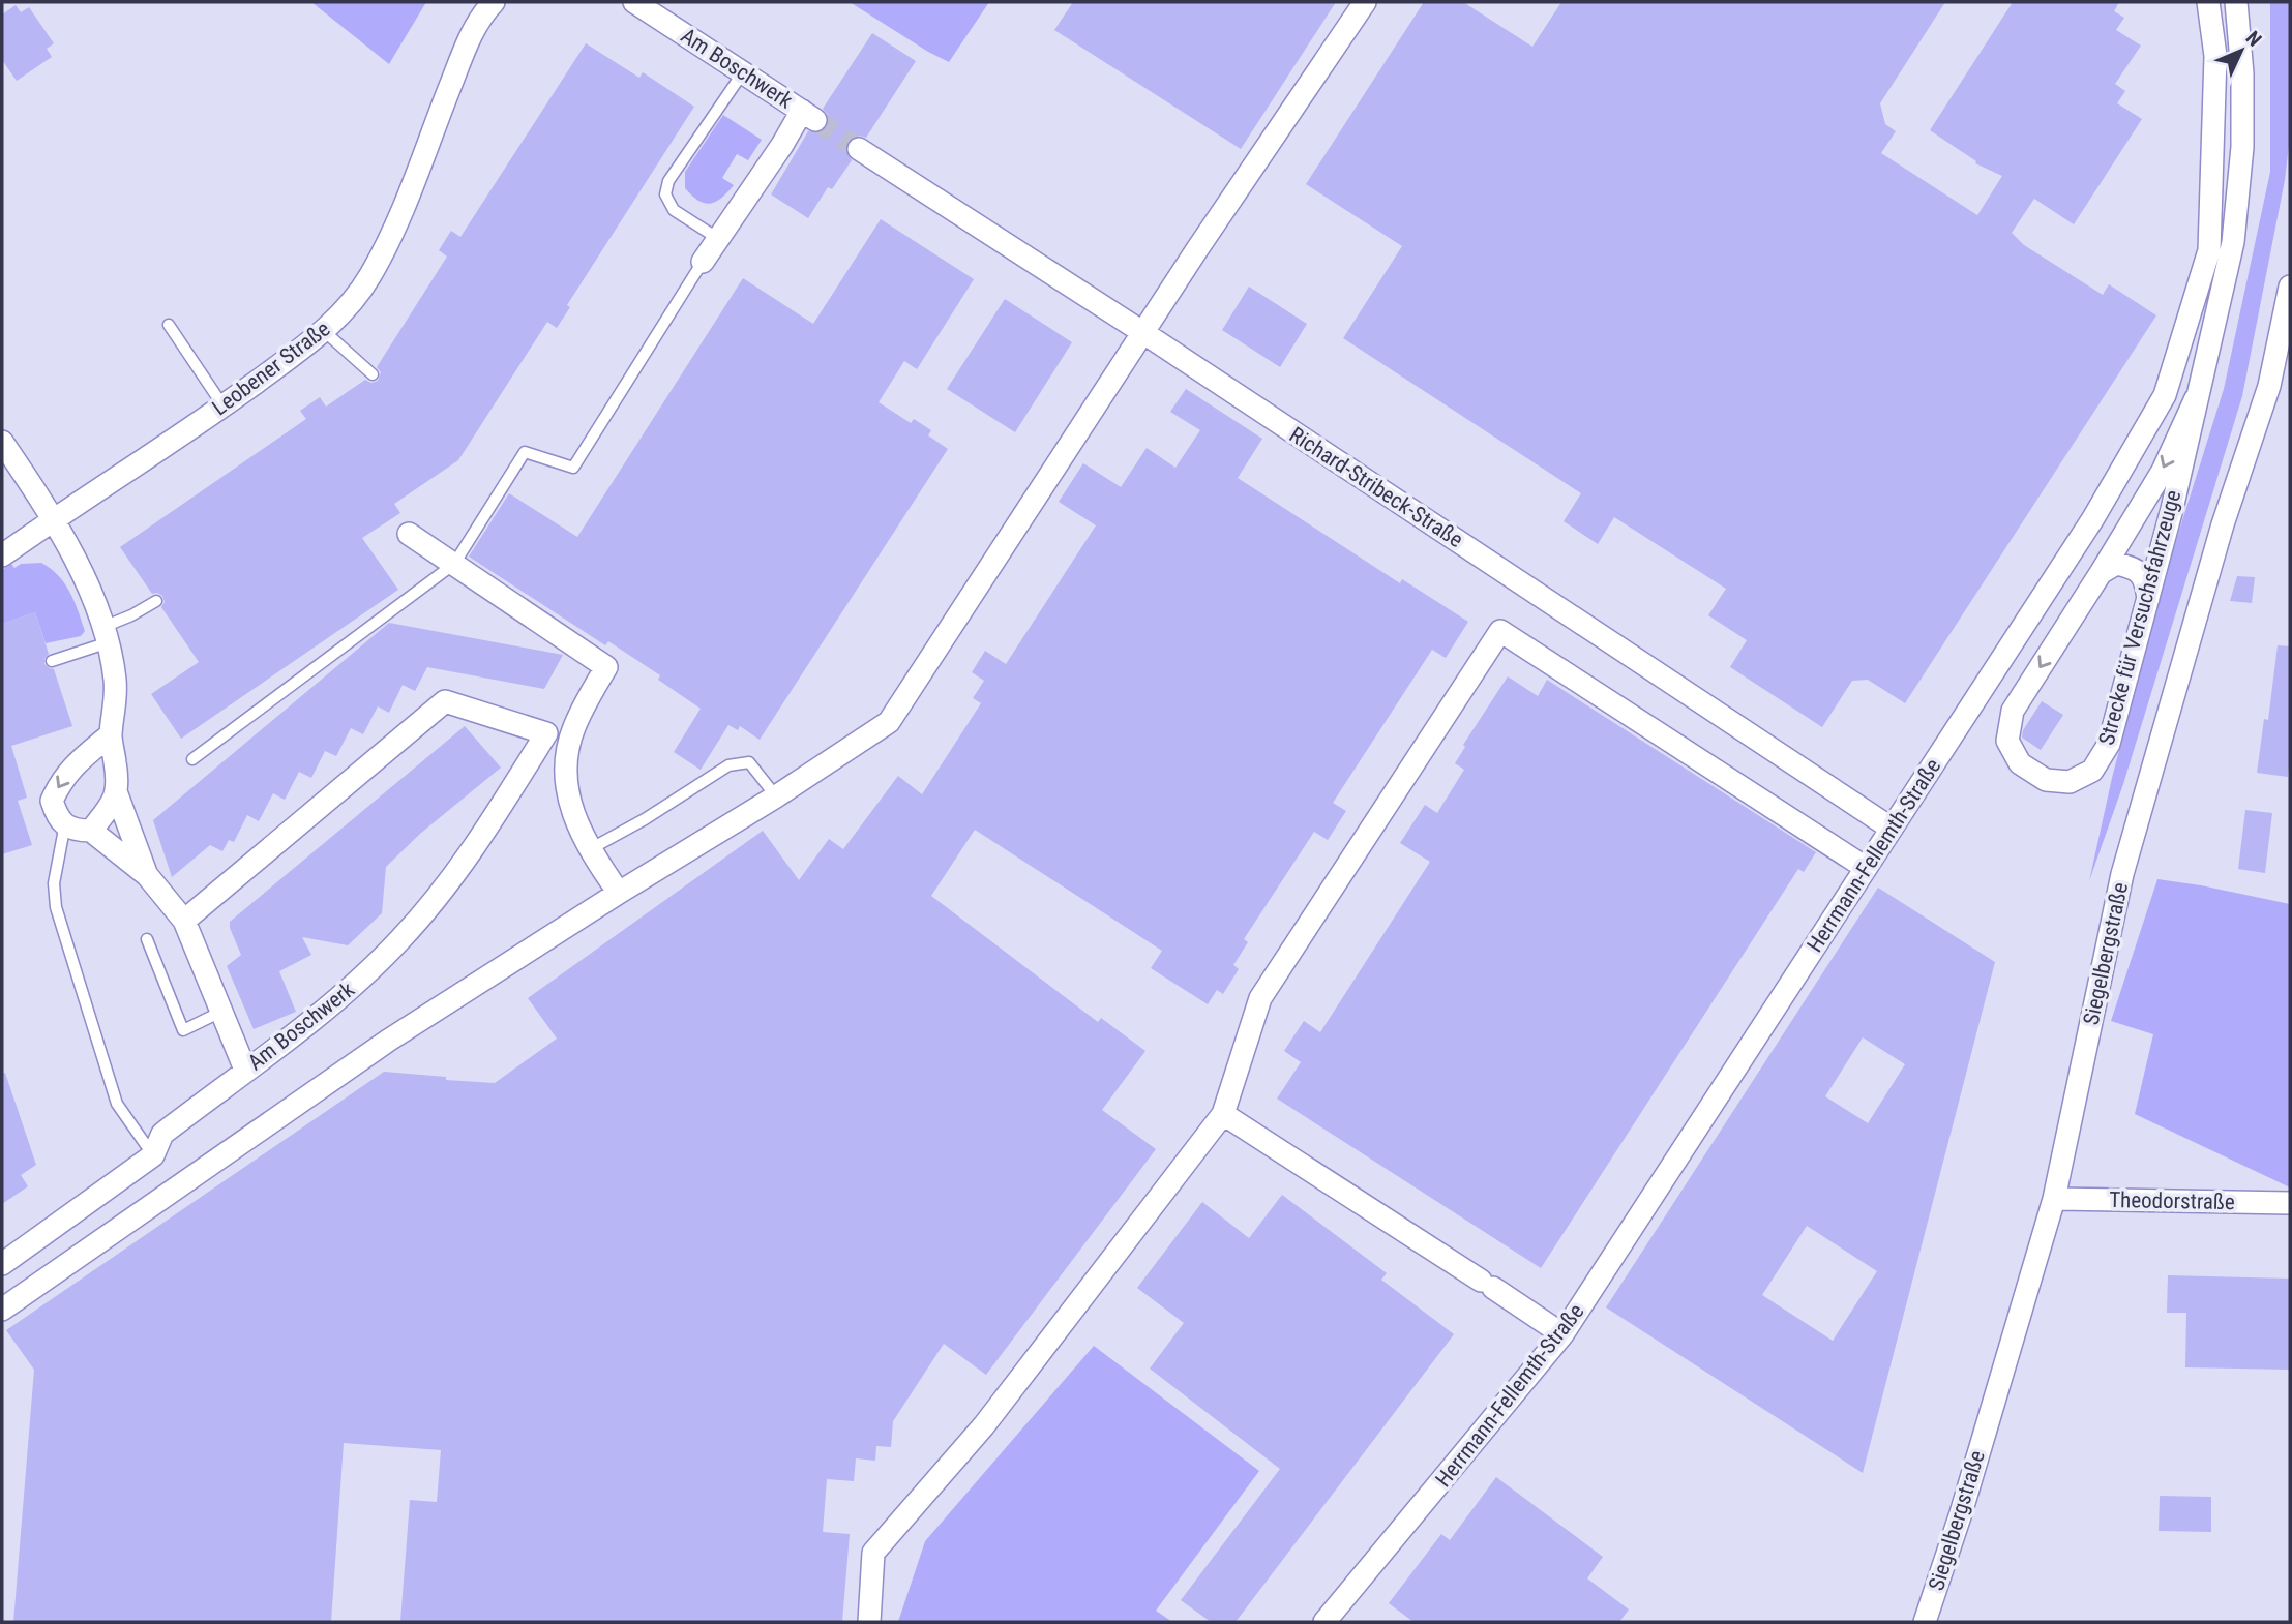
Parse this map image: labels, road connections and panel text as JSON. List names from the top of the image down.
{
  "streets": {
    "street": [
      "Am Boschwerk",
      "Leobener Straße",
      "Richard-Stribeck-Straße",
      "Strecke für Versuchsfahrzeuge",
      "Herrmann-Fellemth-Straße",
      "Siegelbergstraße",
      "Theodorstraße"
    ]
  },
  "crossings": [
    ["Richard-Stribeck-Straße", "Herrmann-Fellemth-Straße"],
    ["Siegelbergstraße", "Theodorstraße"]
  ],
  "north": "top right"
}
